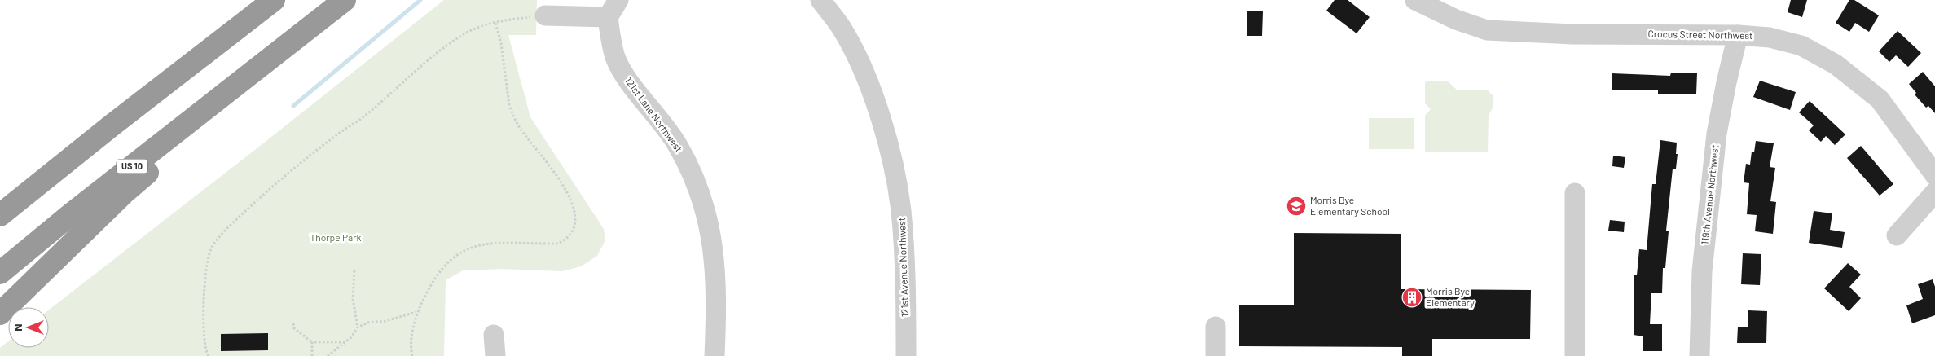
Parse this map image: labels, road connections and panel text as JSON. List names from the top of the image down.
{
  "streets": {
    "highway": ["US 10"],
    "street": [
      "Crocus Street Northwest",
      "121st Lane Northwest",
      "119th Avenue Northwest",
      "121st Avenue Northwest"
    ]
  },
  "crossings": [
    ["Crocus Street Northwest", "119th Avenue Northwest"]
  ],
  "parks": ["Thorpe Park"],
  "places": {
    "school or university": ["Morris Bye Elementary School"],
    "building": ["Morris Bye Elementary"]
  },
  "north": "left"
}
